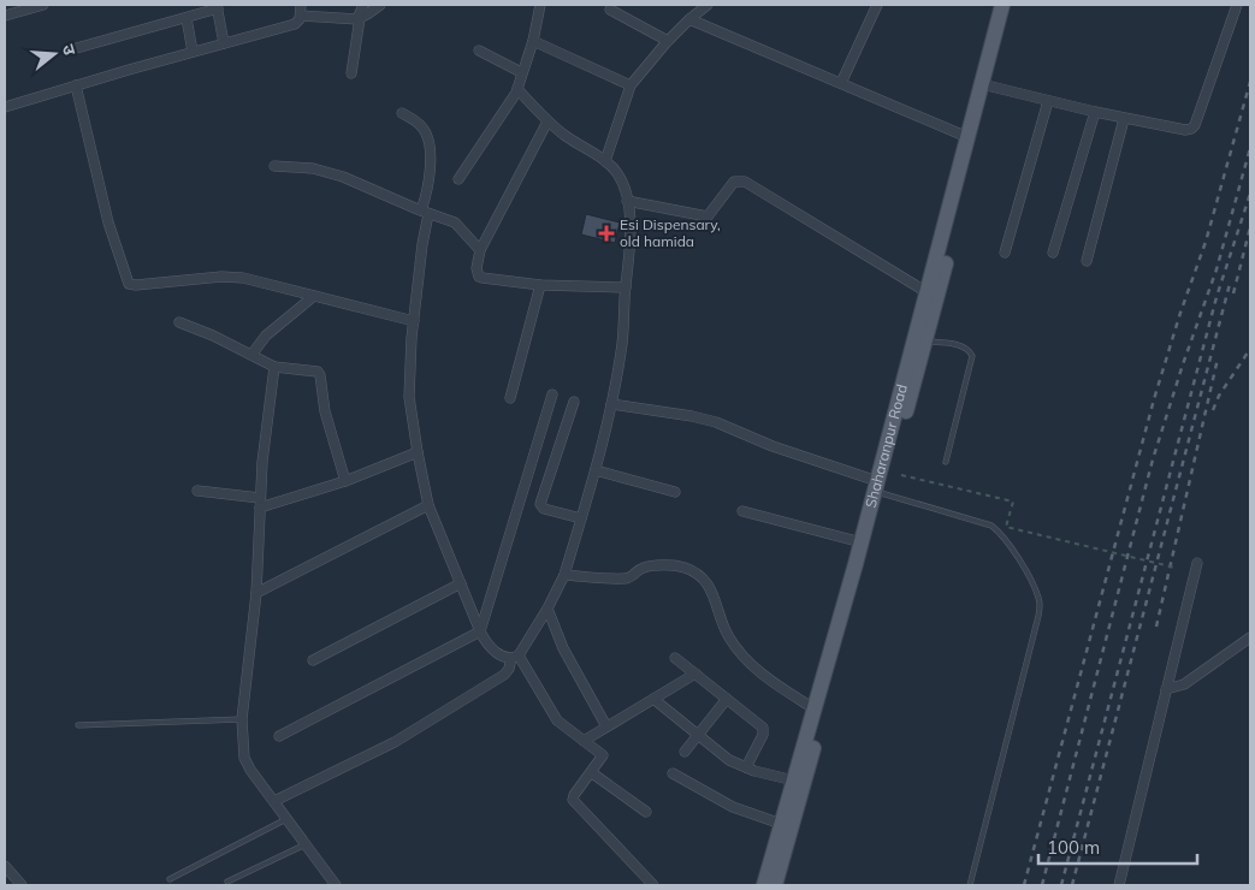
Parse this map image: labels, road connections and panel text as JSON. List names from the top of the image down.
{
  "streets": {
    "main road": ["Shaharanpur Road"]
  },
  "places": {
    "health": ["Esi Dispensary, old hamida"]
  },
  "scale_bar": "100 m",
  "north": "right"
}
